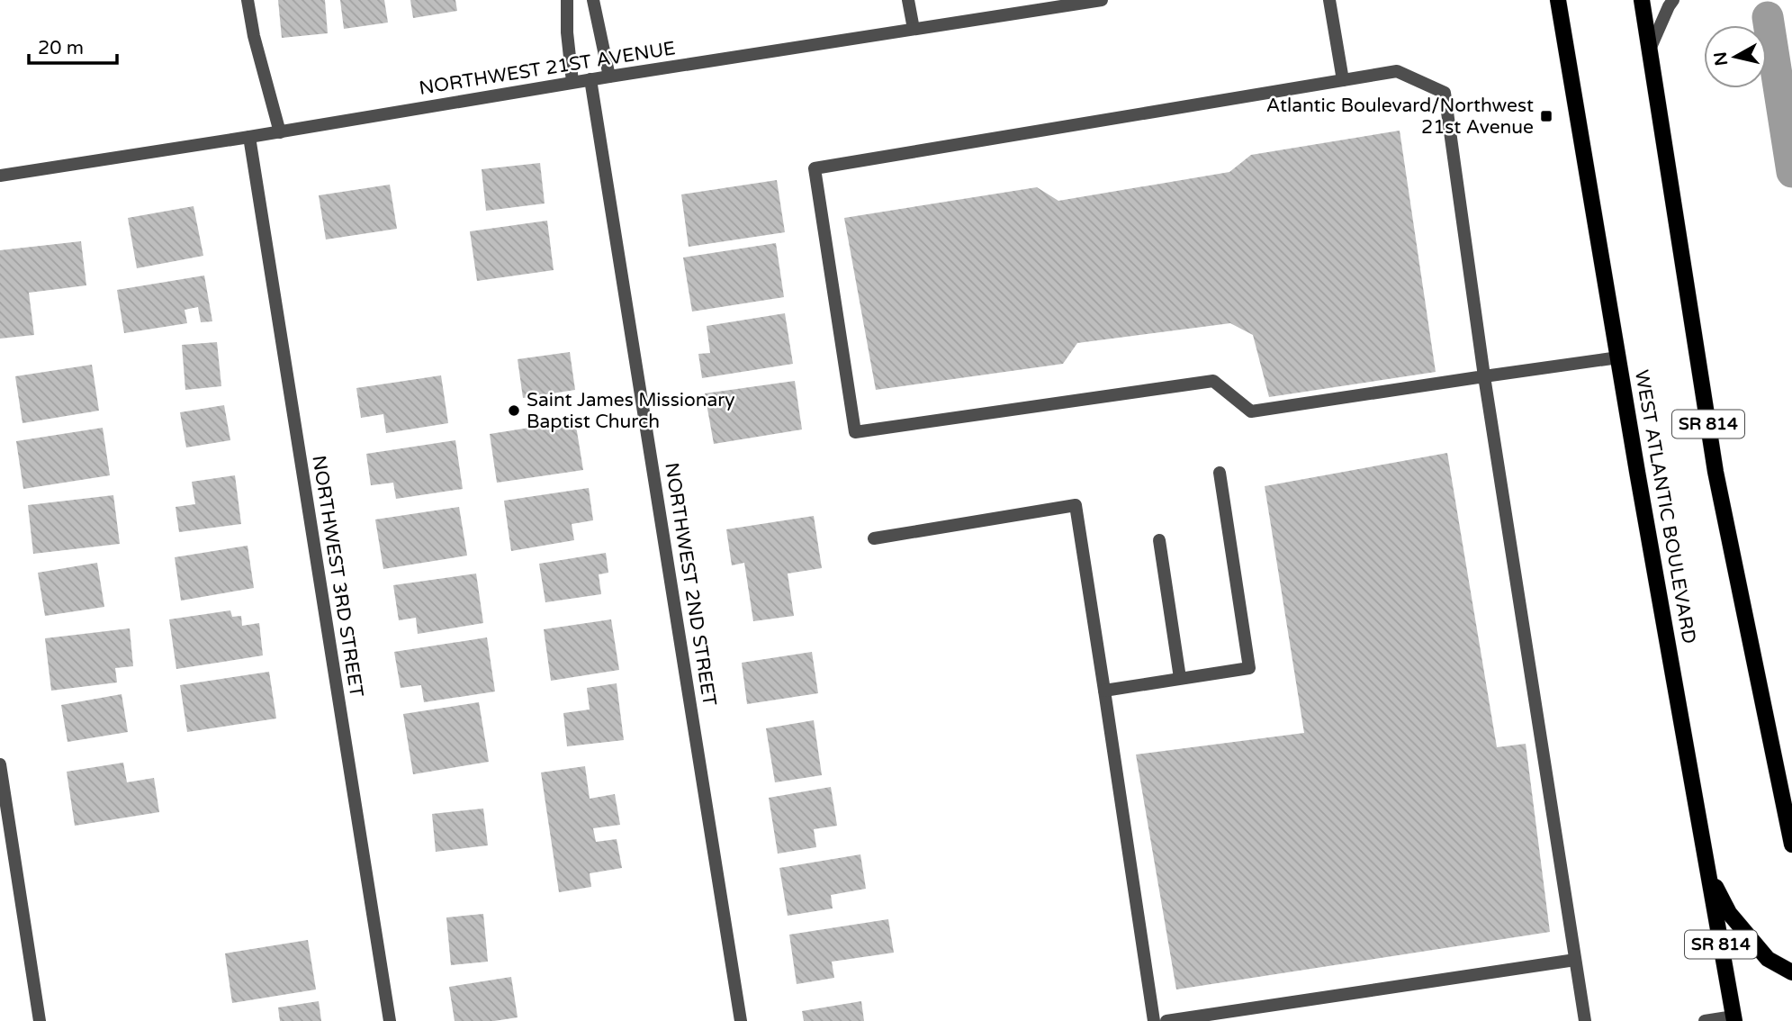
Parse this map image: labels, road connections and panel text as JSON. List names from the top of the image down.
{
  "streets": {
    "main road": ["SR 814", "WEST ATLANTIC BOULEVARD"],
    "street": ["NORTHWEST 21ST AVENUE", "NORTHWEST 3RD STREET", "NORTHWEST 2ND STREET"]
  },
  "crossings": [
    ["NORTHWEST 21ST AVENUE", "NORTHWEST 3RD STREET"],
    ["NORTHWEST 21ST AVENUE", "NORTHWEST 2ND STREET"]
  ],
  "places": {
    "transit": ["Atlantic Boulevard/Northwest 21st Avenue"],
    "other": ["Saint James Missionary Baptist Church"]
  },
  "scale_bar": "20 m",
  "north": "left"
}
